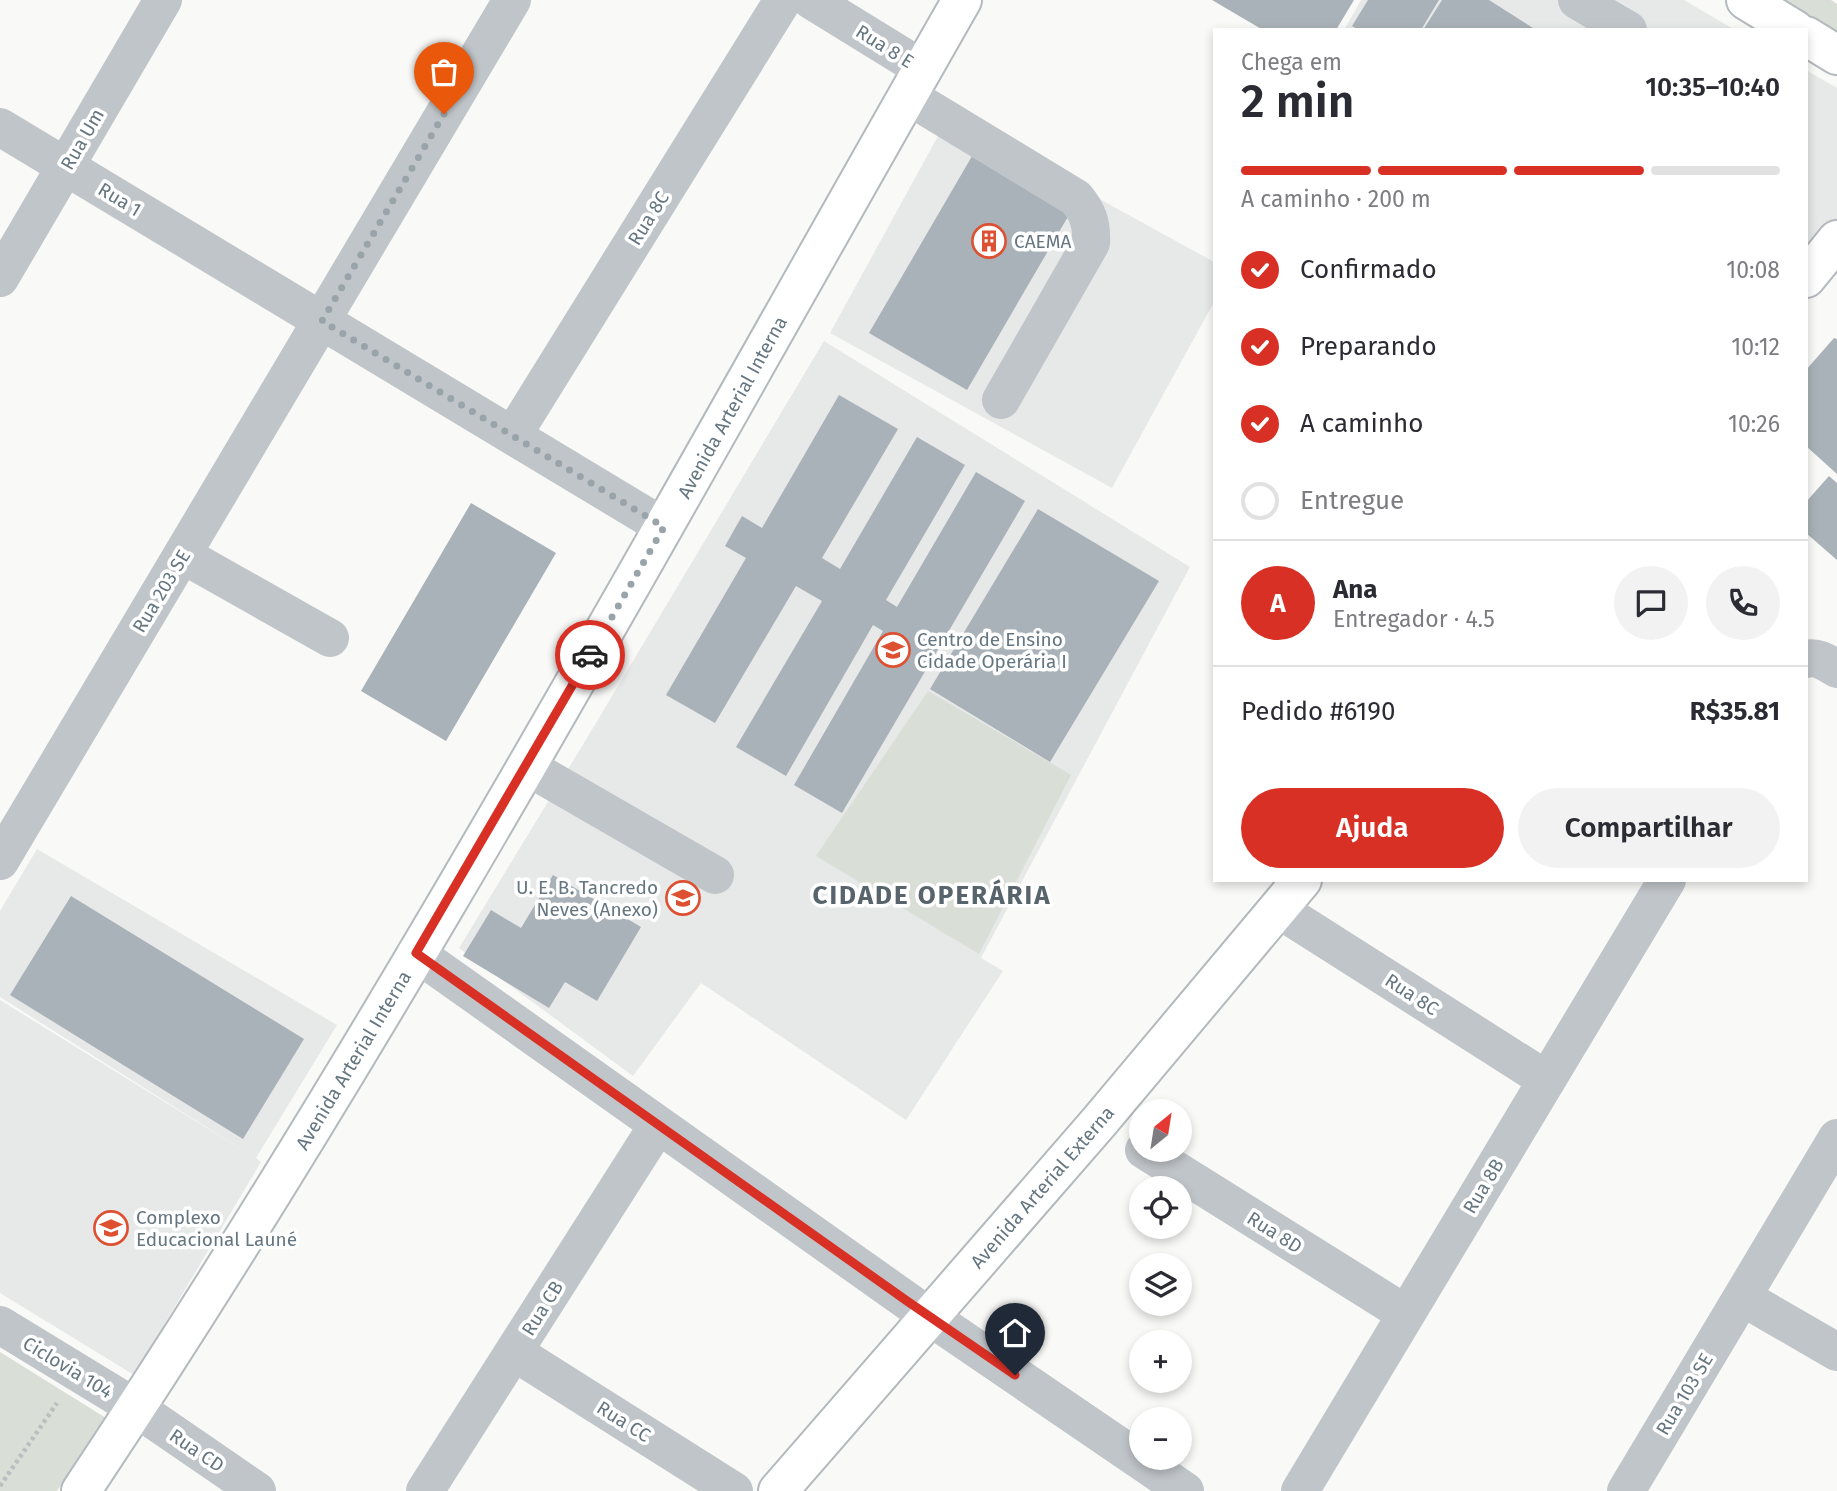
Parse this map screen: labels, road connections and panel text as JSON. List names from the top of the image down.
{
  "streets": {
    "main road": ["Avenida Arterial Interna", "Avenida Arterial Externa"],
    "street": [
      "Rua 8 E",
      "Rua Um",
      "Rua 1",
      "Rua 8C",
      "Rua 203 SE",
      "Rua 8B",
      "Rua 8D",
      "Rua CB",
      "Ciclovia 104",
      "Rua 103 SE",
      "Rua CC",
      "Rua CD"
    ]
  },
  "crossings": [
    ["Rua 8 E", "Avenida Arterial Interna"],
    ["Rua Um", "Rua 1"],
    ["Rua 1", "Rua 203 SE"],
    ["Rua 8C", "Rua 8B"],
    ["Rua 8C", "Avenida Arterial Externa"],
    ["Avenida Arterial Interna", "Ciclovia 104"],
    ["Avenida Arterial Interna", "Rua CD"],
    ["Rua 8B", "Rua 8D"],
    ["Avenida Arterial Externa", "Rua 8D"],
    ["Rua CB", "Rua CC"],
    ["Ciclovia 104", "Rua CD"]
  ],
  "districts": ["CIDADE OPERÁRIA"],
  "places": {
    "building": ["CAEMA"],
    "school or university": ["Centro de Ensino Cidade Operária I", "U. E. B. Tancredo Neves (Anexo)", "Complexo Educacional Launé"]
  },
  "north": "top right",
  "page": {
    "heading": ["2 min", "Chega em", "10:35–10:40"],
    "panel": [
      "Ana",
      "Entregador · 4.5",
      "Pedido #6190",
      "R$35.81"
    ],
    "bar": "A caminho · 200 m",
    "list": [
      ["Confirmado", "10:08"],
      ["Preparando", "10:12"],
      ["A caminho", "10:26"],
      "Entregue"
    ],
    "round": "A",
    "buttons": ["Ajuda", "Compartilhar"],
    "map_buttons": ["+", "−"]
  }
}
